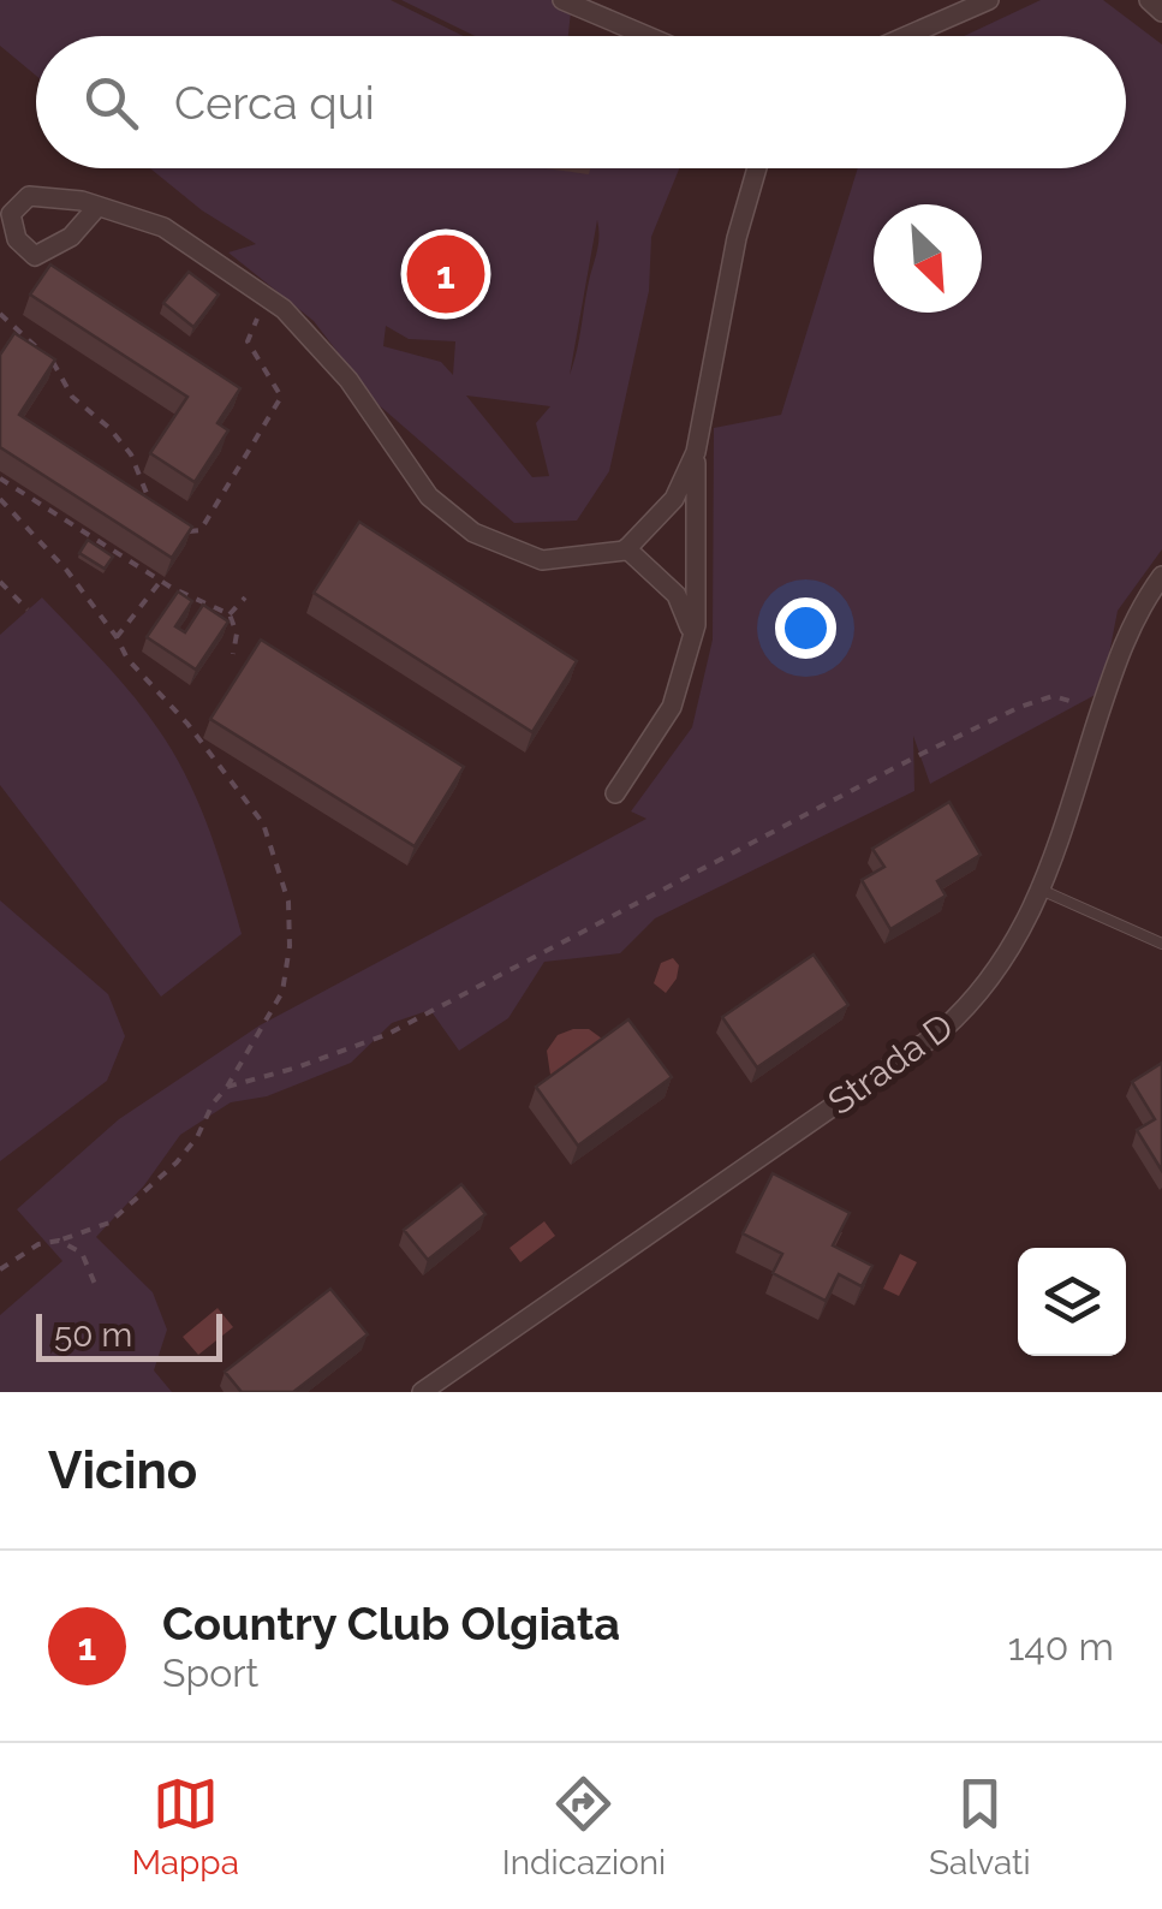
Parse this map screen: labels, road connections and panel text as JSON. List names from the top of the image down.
{
  "streets": {
    "street": ["Strada D"]
  },
  "scale_bar": "50 m",
  "north": "bottom right",
  "page": {
    "search": "Cerca qui",
    "pins": "1",
    "scale": "50 m",
    "heading": "Vicino",
    "list": [
      {
        "mark": "1",
        "name": "Country Club Olgiata",
        "note": "Sport",
        "value": "140 m"
      }
    ],
    "nav": ["Mappa", "Indicazioni", "Salvati"]
  }
}
